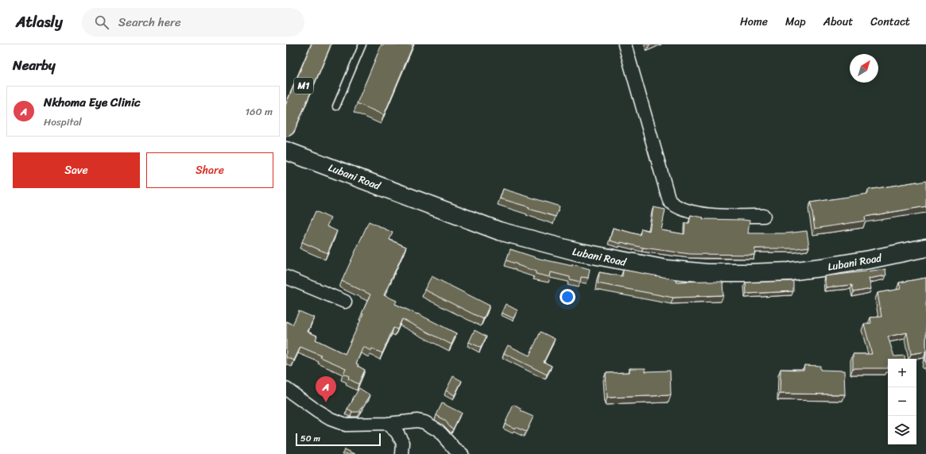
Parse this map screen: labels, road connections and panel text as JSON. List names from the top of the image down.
{
  "streets": {
    "highway": ["M1"],
    "street": ["Lubani Road"]
  },
  "scale_bar": "50 m",
  "north": "top right",
  "page": {
    "header": "Atlasly",
    "search": "Search here",
    "nav": [
      "Home",
      "Map",
      "About",
      "Contact"
    ],
    "heading": "Nearby",
    "list": [
      {
        "mark": "A",
        "name": "Nkhoma Eye Clinic",
        "note": "Hospital",
        "value": "160 m"
      }
    ],
    "buttons": ["Save", "Share"],
    "map_buttons": ["+", "−"],
    "pins": "A",
    "scale": "50 m"
  }
}
